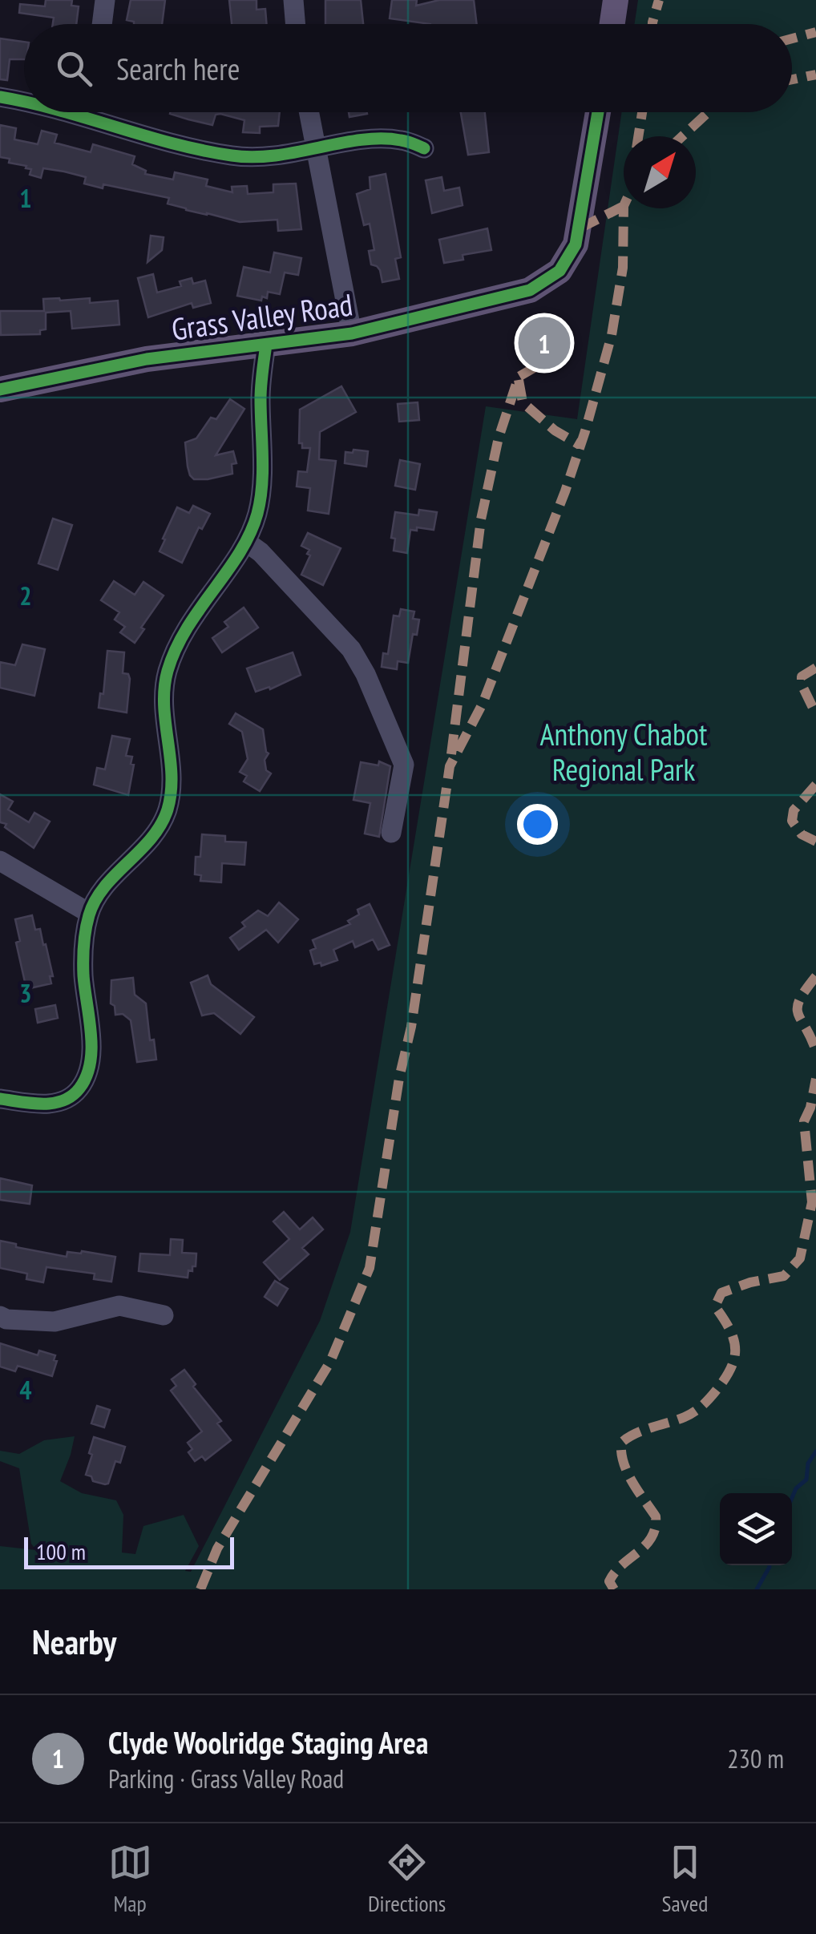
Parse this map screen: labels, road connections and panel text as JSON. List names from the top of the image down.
{
  "streets": {
    "main road": ["Grass Valley Road"]
  },
  "parks": ["Anthony Chabot Regional Park"],
  "scale_bar": "100 m",
  "north": "top right",
  "page": {
    "search": "Search here",
    "pins": "1",
    "scale": "100 m",
    "heading": "Nearby",
    "list": [
      {
        "mark": "1",
        "name": "Clyde Woolridge Staging Area",
        "note": "Parking · Grass Valley Road",
        "value": "230 m"
      }
    ],
    "nav": ["Map", "Directions", "Saved"]
  },
  "grid": {
    "rows": [
      "1",
      "2",
      "3",
      "4"
    ]
  }
}
